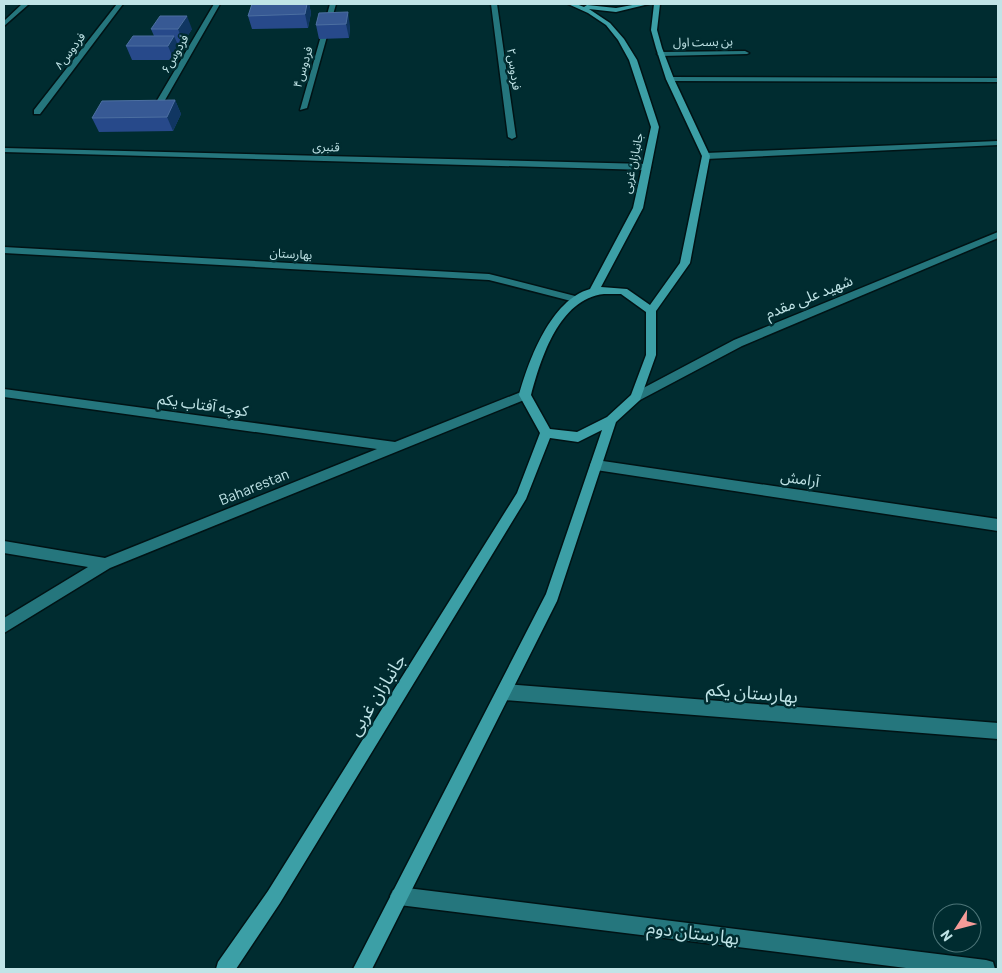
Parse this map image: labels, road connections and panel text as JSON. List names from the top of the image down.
{
  "streets": {
    "main road": ["جانبازان غربی"],
    "street": [
      "بن بست اول",
      "فردوس۸",
      "فردوس۶",
      "فردوس۴",
      "فردوس۲",
      "قنبری",
      "بهارستان",
      "شهید علی مقدم",
      "کوچه آفتاب یکم",
      "آرامش",
      "Baharestan",
      "بهارستان یکم",
      "بهارستان دوم"
    ]
  },
  "crossings": [
    ["قنبری", "جانبازان غربی"],
    ["جانبازان غربی", "بهارستان"],
    ["جانبازان غربی", "شهید علی مقدم"],
    ["جانبازان غربی", "Baharestan"],
    ["بهارستان", "شهید علی مقدم"],
    ["بهارستان", "Baharestan"],
    ["شهید علی مقدم", "Baharestan"],
    ["کوچه آفتاب یکم", "Baharestan"]
  ],
  "north": "bottom left"
}
